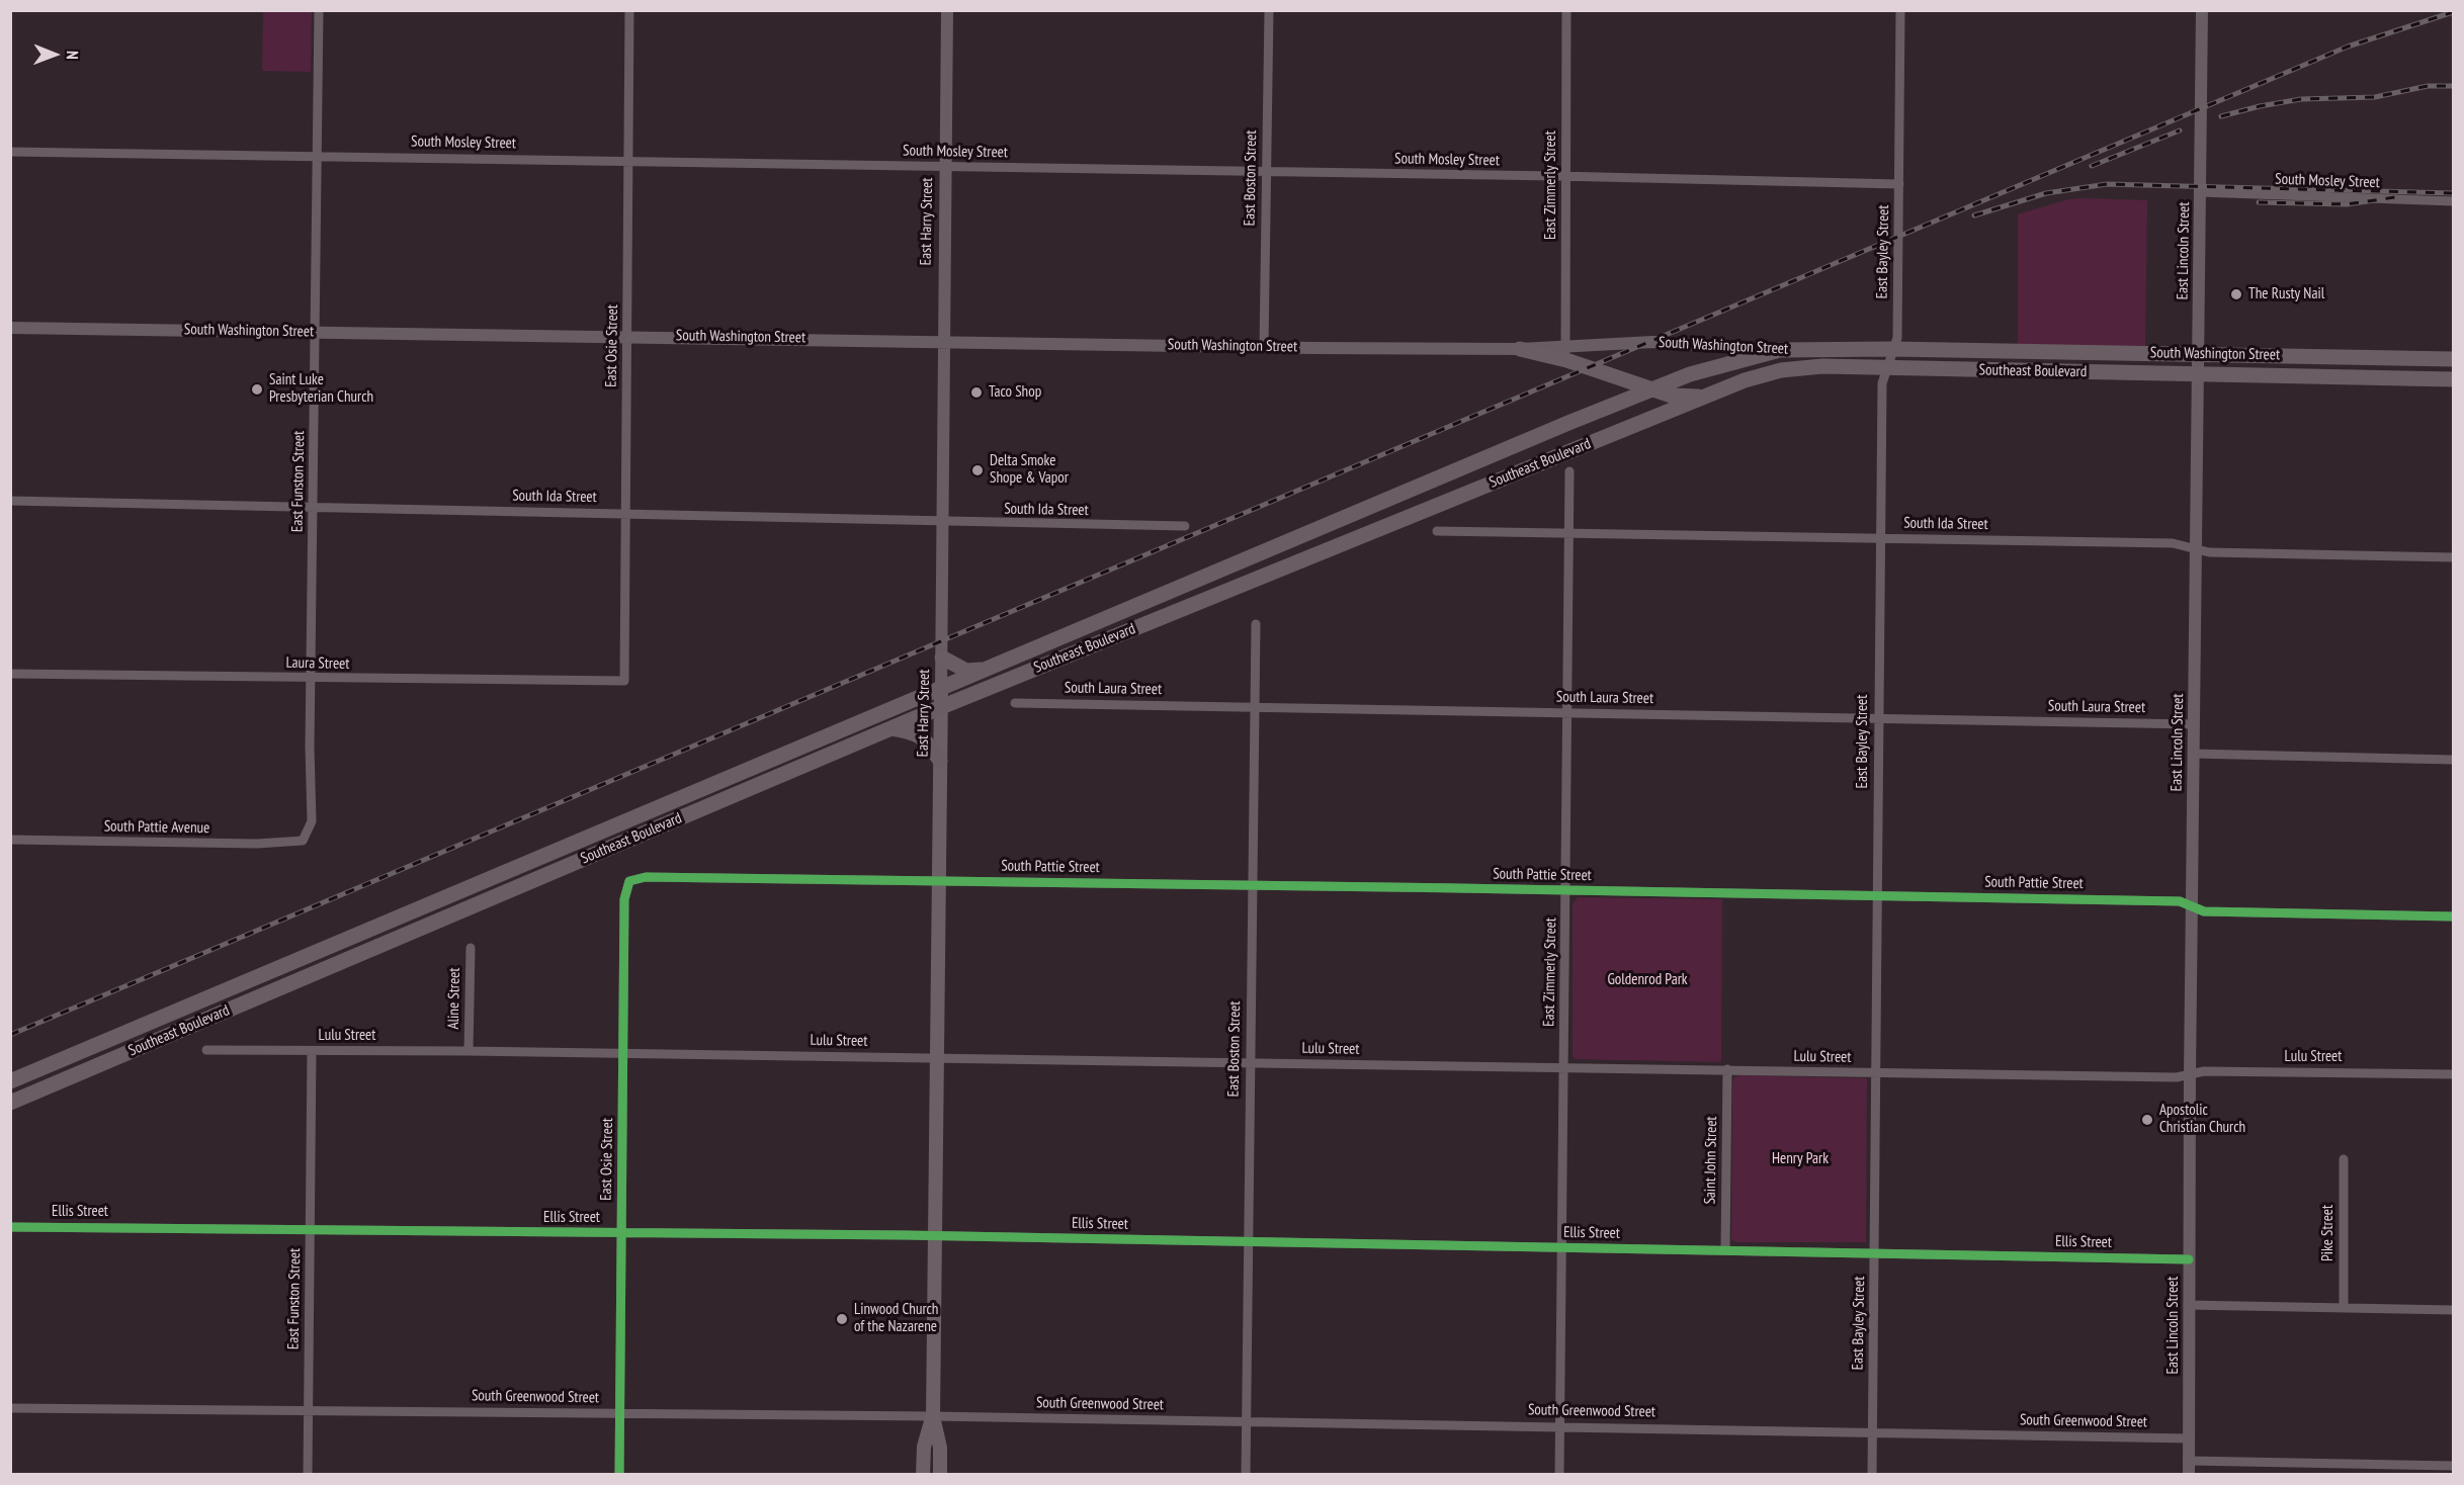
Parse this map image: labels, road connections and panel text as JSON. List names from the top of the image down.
{
  "streets": {
    "main road": ["East Harry Street", "South Washington Street", "Southeast Boulevard"],
    "street": [
      "South Mosley Street",
      "East Boston Street",
      "East Zimmerly Street",
      "East Lincoln Street",
      "East Bayley Street",
      "East Osie Street",
      "East Funston Street",
      "South Ida Street",
      "Laura Street",
      "South Laura Street",
      "South Pattie Avenue",
      "South Pattie Street",
      "Aline Street",
      "Lulu Street",
      "Saint John Street",
      "Ellis Street",
      "Pike Street",
      "South Greenwood Street"
    ]
  },
  "crossings": [
    ["South Mosley Street", "East Boston Street"],
    ["South Mosley Street", "East Zimmerly Street"],
    ["South Mosley Street", "East Harry Street"],
    ["South Mosley Street", "East Lincoln Street"],
    ["South Mosley Street", "East Bayley Street"],
    ["South Mosley Street", "East Osie Street"],
    ["South Mosley Street", "East Funston Street"],
    ["East Boston Street", "South Washington Street"],
    ["East Boston Street", "South Laura Street"],
    ["East Boston Street", "South Pattie Street"],
    ["East Boston Street", "Lulu Street"],
    ["East Boston Street", "Ellis Street"],
    ["East Boston Street", "South Greenwood Street"],
    ["East Zimmerly Street", "South Washington Street"],
    ["East Zimmerly Street", "South Ida Street"],
    ["East Zimmerly Street", "South Laura Street"],
    ["East Zimmerly Street", "South Pattie Street"],
    ["East Zimmerly Street", "Lulu Street"],
    ["East Zimmerly Street", "Ellis Street"],
    ["East Zimmerly Street", "South Greenwood Street"],
    ["East Harry Street", "South Washington Street"],
    ["East Harry Street", "Southeast Boulevard"],
    ["East Harry Street", "South Ida Street"],
    ["East Harry Street", "South Pattie Street"],
    ["East Harry Street", "Lulu Street"],
    ["East Harry Street", "Ellis Street"],
    ["East Harry Street", "South Greenwood Street"],
    ["East Lincoln Street", "South Washington Street"],
    ["East Lincoln Street", "Southeast Boulevard"],
    ["East Lincoln Street", "South Ida Street"],
    ["East Lincoln Street", "South Laura Street"],
    ["East Lincoln Street", "South Pattie Street"],
    ["East Lincoln Street", "Lulu Street"],
    ["East Lincoln Street", "Ellis Street"],
    ["East Lincoln Street", "South Greenwood Street"],
    ["East Bayley Street", "South Washington Street"],
    ["East Bayley Street", "Southeast Boulevard"],
    ["East Bayley Street", "South Ida Street"],
    ["East Bayley Street", "South Laura Street"],
    ["East Bayley Street", "South Pattie Street"],
    ["East Bayley Street", "Lulu Street"],
    ["East Bayley Street", "Ellis Street"],
    ["East Bayley Street", "South Greenwood Street"],
    ["South Washington Street", "East Osie Street"],
    ["South Washington Street", "Southeast Boulevard"],
    ["South Washington Street", "East Funston Street"],
    ["East Osie Street", "South Ida Street"],
    ["East Osie Street", "Laura Street"],
    ["East Osie Street", "South Pattie Street"],
    ["East Osie Street", "Lulu Street"],
    ["East Osie Street", "Ellis Street"],
    ["East Osie Street", "South Greenwood Street"],
    ["East Funston Street", "South Ida Street"],
    ["East Funston Street", "Laura Street"],
    ["East Funston Street", "South Pattie Avenue"],
    ["East Funston Street", "Lulu Street"],
    ["East Funston Street", "Ellis Street"],
    ["East Funston Street", "South Greenwood Street"],
    ["Aline Street", "Lulu Street"],
    ["Lulu Street", "Saint John Street"],
    ["Saint John Street", "Ellis Street"]
  ],
  "parks": ["Goldenrod Park", "Henry Park"],
  "places": [
    "The Rusty Nail",
    "Saint Luke Presbyterian Church",
    "Taco Shop",
    "Delta Smoke Shope & Vapor",
    "Apostolic Christian Church",
    "Linwood Church of the Nazarene"
  ],
  "north": "right"
}
